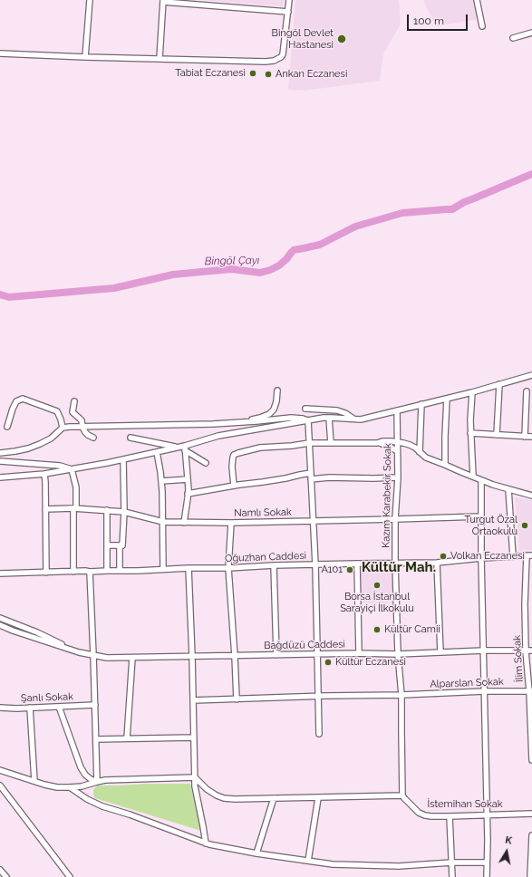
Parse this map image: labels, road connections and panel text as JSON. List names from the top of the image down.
{
  "streets": {
    "street": [
      "Kazım Karabekir Sokak",
      "Namlı Sokak",
      "Oğuzhan Caddesi",
      "Bağdüzü Caddesi",
      "İlim Sokak",
      "Alparslan Sokak",
      "Şanlı Sokak",
      "İstemihan Sokak"
    ]
  },
  "crossings": [
    ["Kazım Karabekir Sokak", "Namlı Sokak"],
    ["Kazım Karabekir Sokak", "Oğuzhan Caddesi"],
    ["Kazım Karabekir Sokak", "Bağdüzü Caddesi"],
    ["Kazım Karabekir Sokak", "Alparslan Sokak"],
    ["Kazım Karabekir Sokak", "İstemihan Sokak"],
    ["Oğuzhan Caddesi", "İlim Sokak"],
    ["Bağdüzü Caddesi", "İlim Sokak"],
    ["İlim Sokak", "Alparslan Sokak"]
  ],
  "districts": ["Kültür Mah."],
  "water": ["Bingöl Çayı"],
  "places": [
    "Bingöl Devlet Hastanesi",
    "Tabiat Eczanesi",
    "Arıkan Eczanesi",
    "Turgut Özal Ortaokulu",
    "Volkan Eczanesi",
    "A101",
    "Borsa İstanbul Sarayiçi İlkokulu",
    "Kültür Camii",
    "Kültür Eczanesi"
  ],
  "scale_bar": "100 m",
  "north": "top"
}
